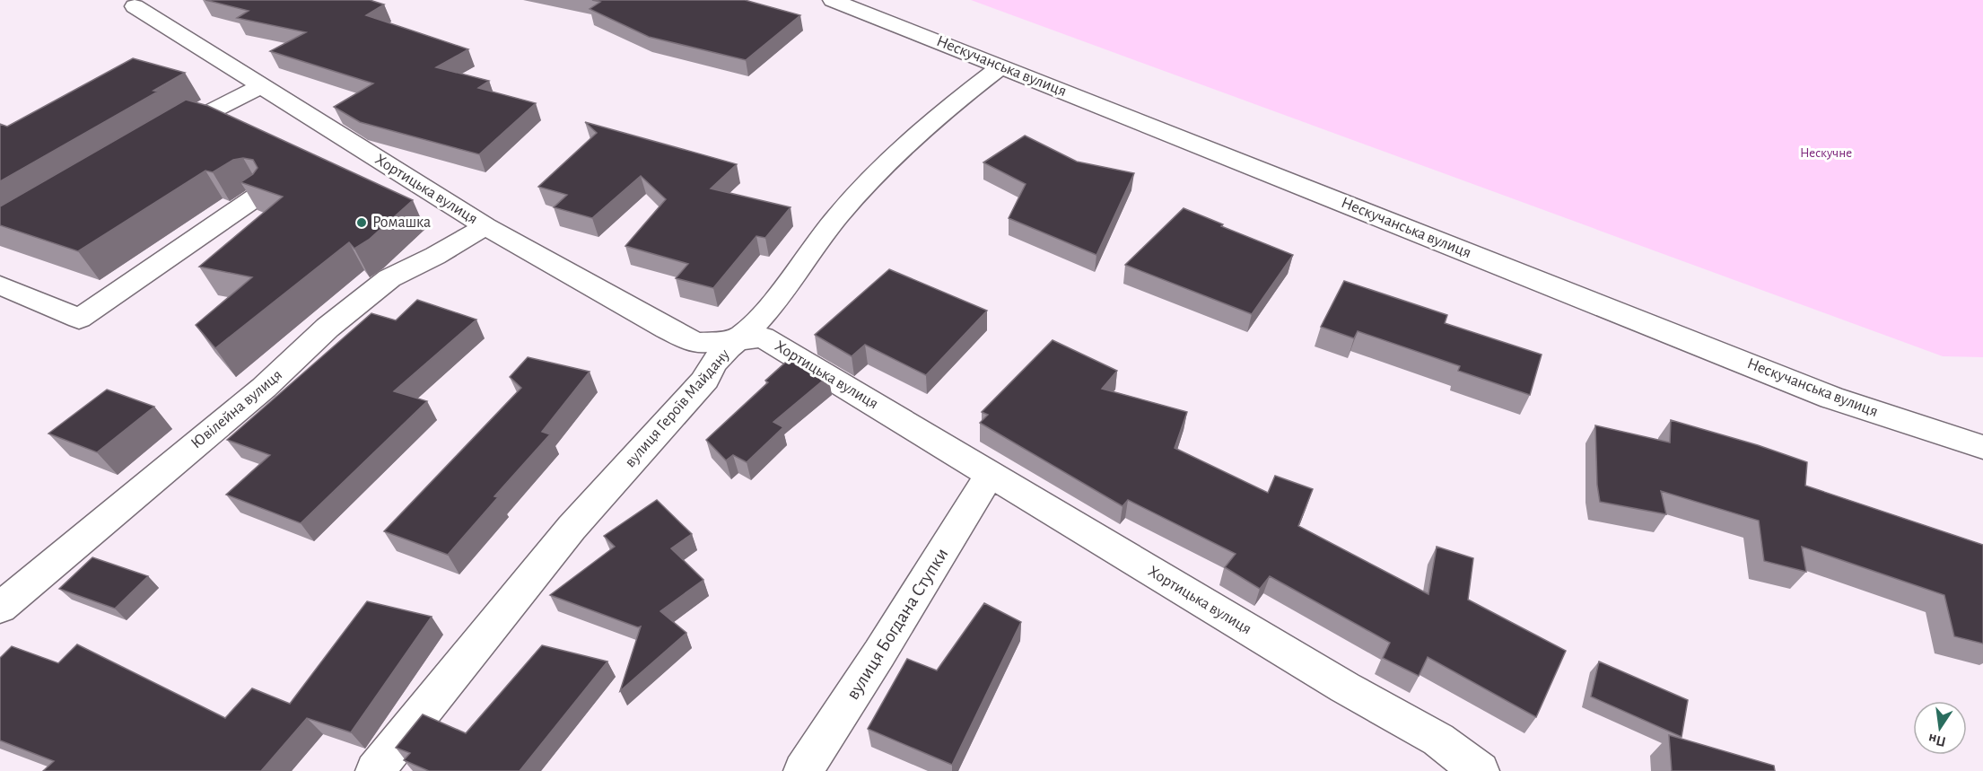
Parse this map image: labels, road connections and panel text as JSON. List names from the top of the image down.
{
  "streets": {
    "street": [
      "Нескучанська вулиця",
      "Хортицька вулиця",
      "вулиця Героїв Майдану",
      "Ювілейна вулиця",
      "вулиця Богдана Ступки"
    ]
  },
  "crossings": [
    ["Нескучанська вулиця", "вулиця Героїв Майдану"],
    ["Хортицька вулиця", "вулиця Героїв Майдану"],
    ["Хортицька вулиця", "Ювілейна вулиця"],
    ["Хортицька вулиця", "вулиця Богдана Ступки"]
  ],
  "parks": ["Нескучне"],
  "places": ["Ромашка"],
  "north": "bottom"
}
